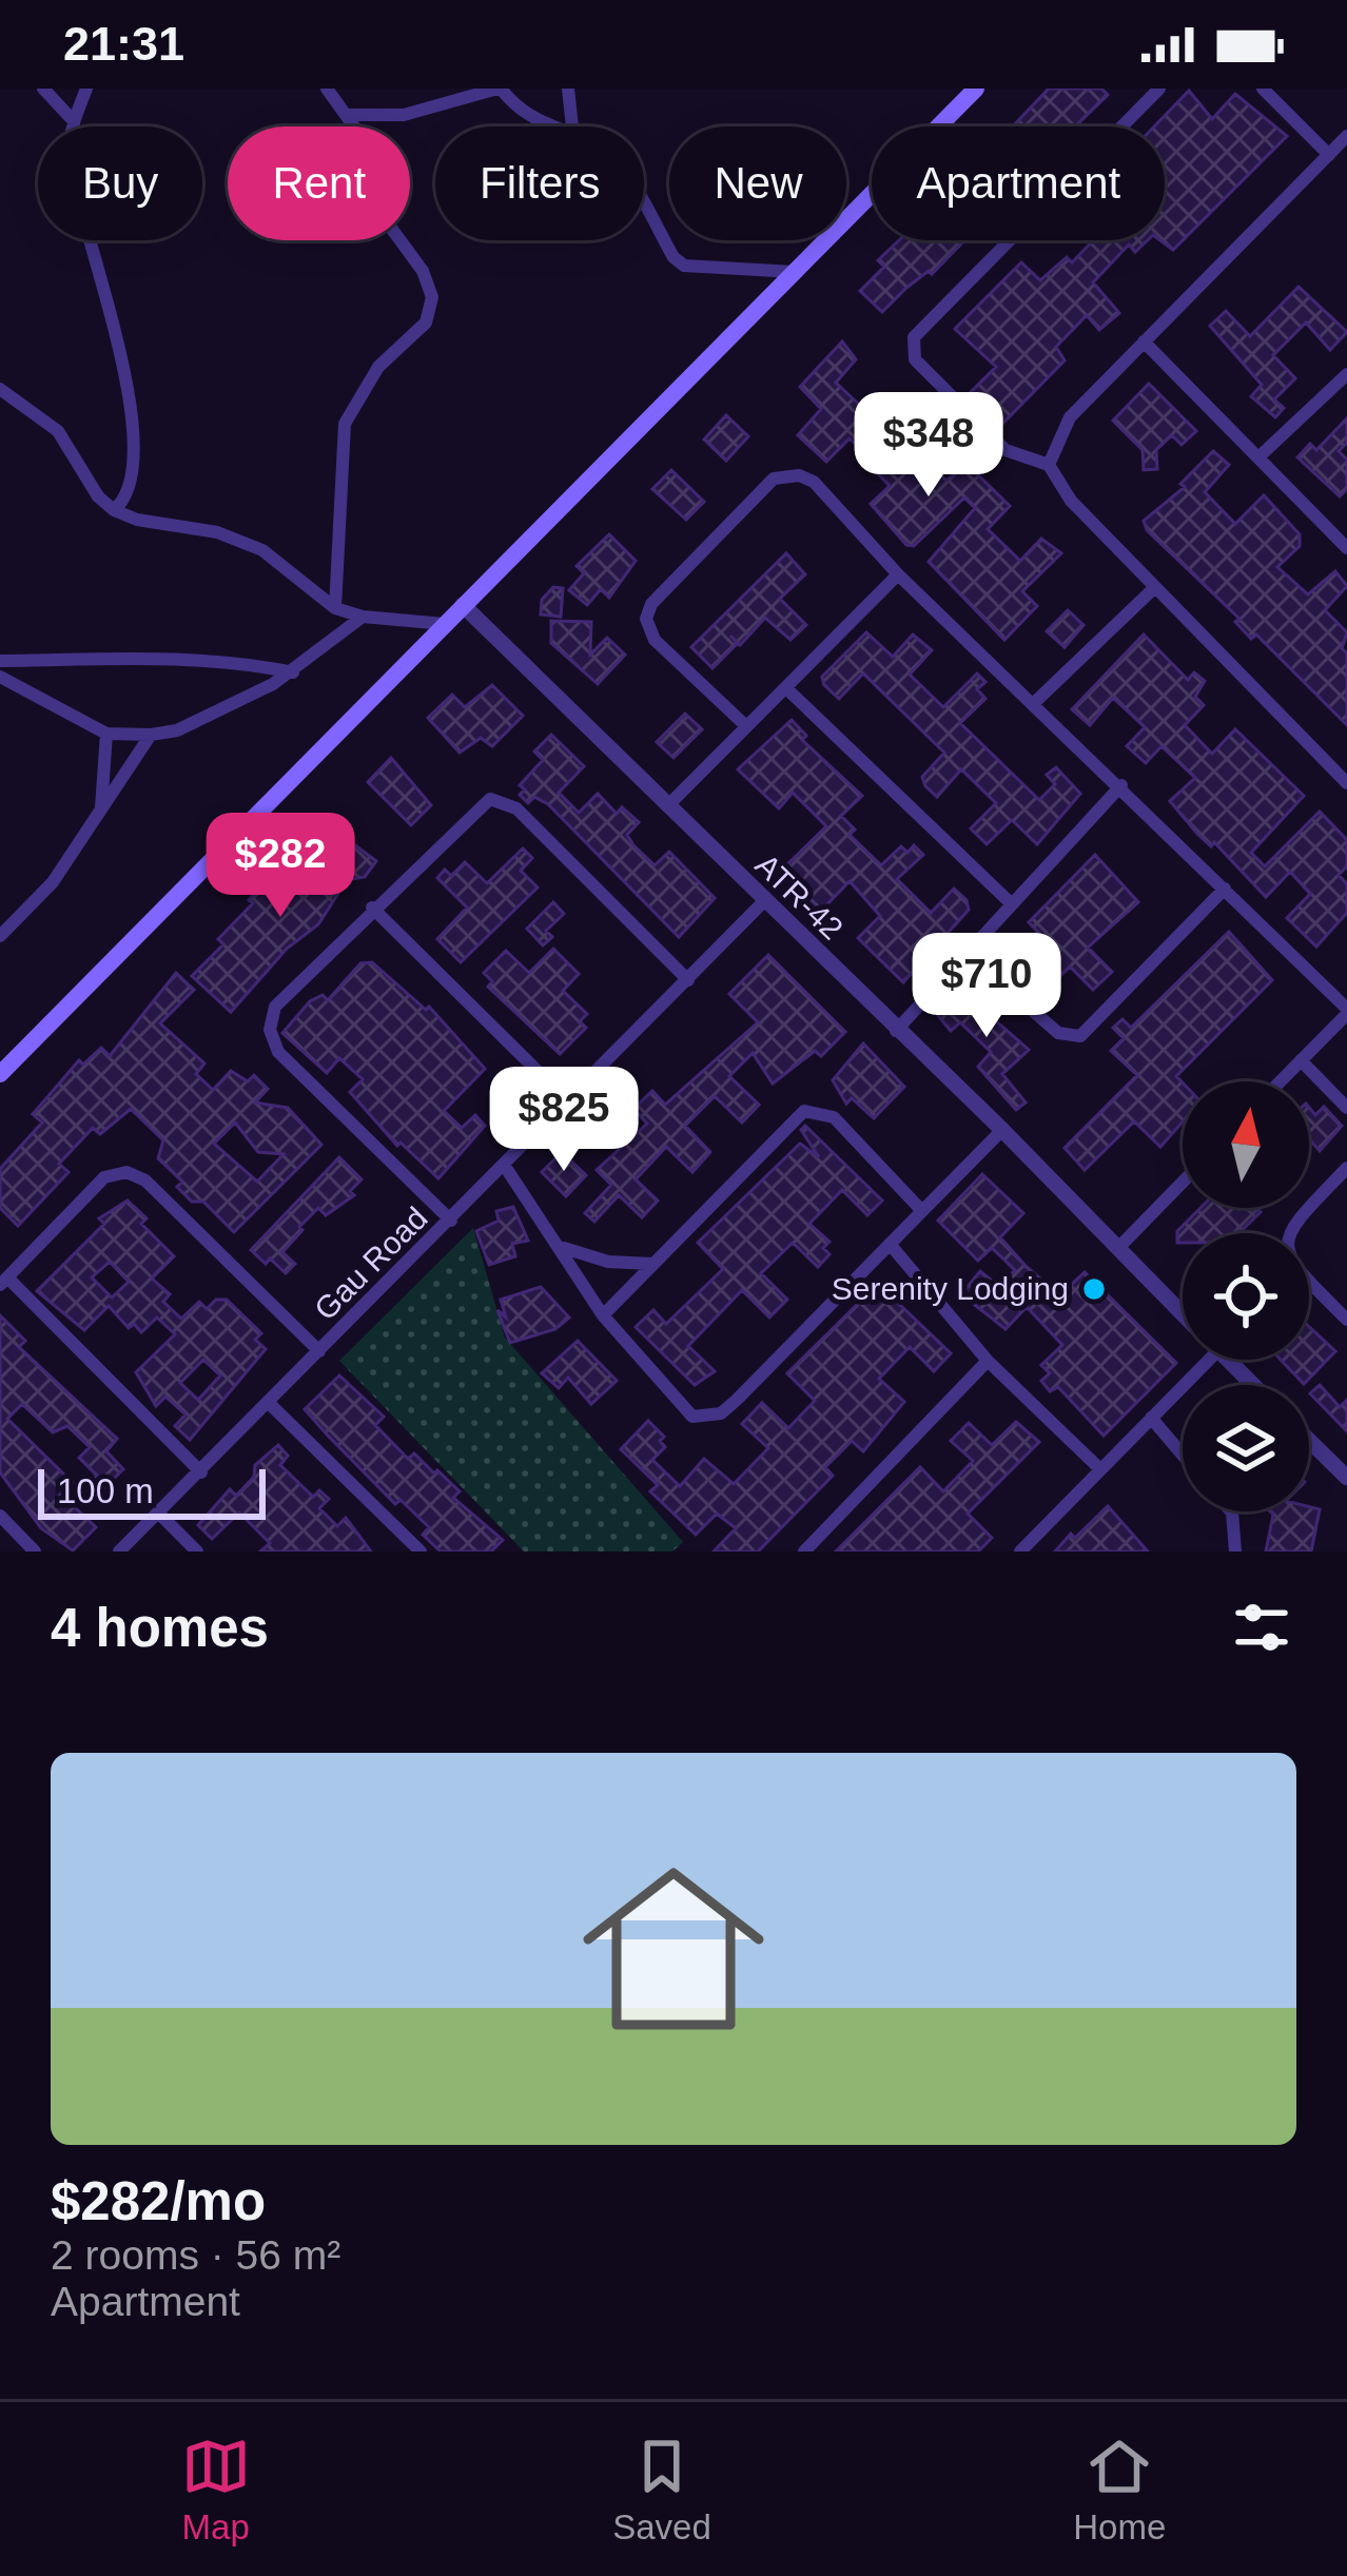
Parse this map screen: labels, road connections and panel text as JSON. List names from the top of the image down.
{
  "streets": {
    "street": ["ATR-42", "Gau Road"]
  },
  "crossings": [
    ["ATR-42", "Gau Road"]
  ],
  "places": ["Serenity Lodging"],
  "scale_bar": "100 m",
  "north": "top",
  "page": {
    "status": "21:31",
    "chip": [
      "Buy",
      "Rent",
      "Filters",
      "New",
      "Apartment"
    ],
    "price": [
      "$348",
      "$282",
      "$710",
      "$825"
    ],
    "scale": "100 m",
    "heading": "4 homes",
    "list": [
      {
        "name": "$282/mo",
        "note": "2 rooms · 56 m² · Apartment"
      }
    ],
    "tabs": ["Map", "Saved", "Home"]
  }
}
